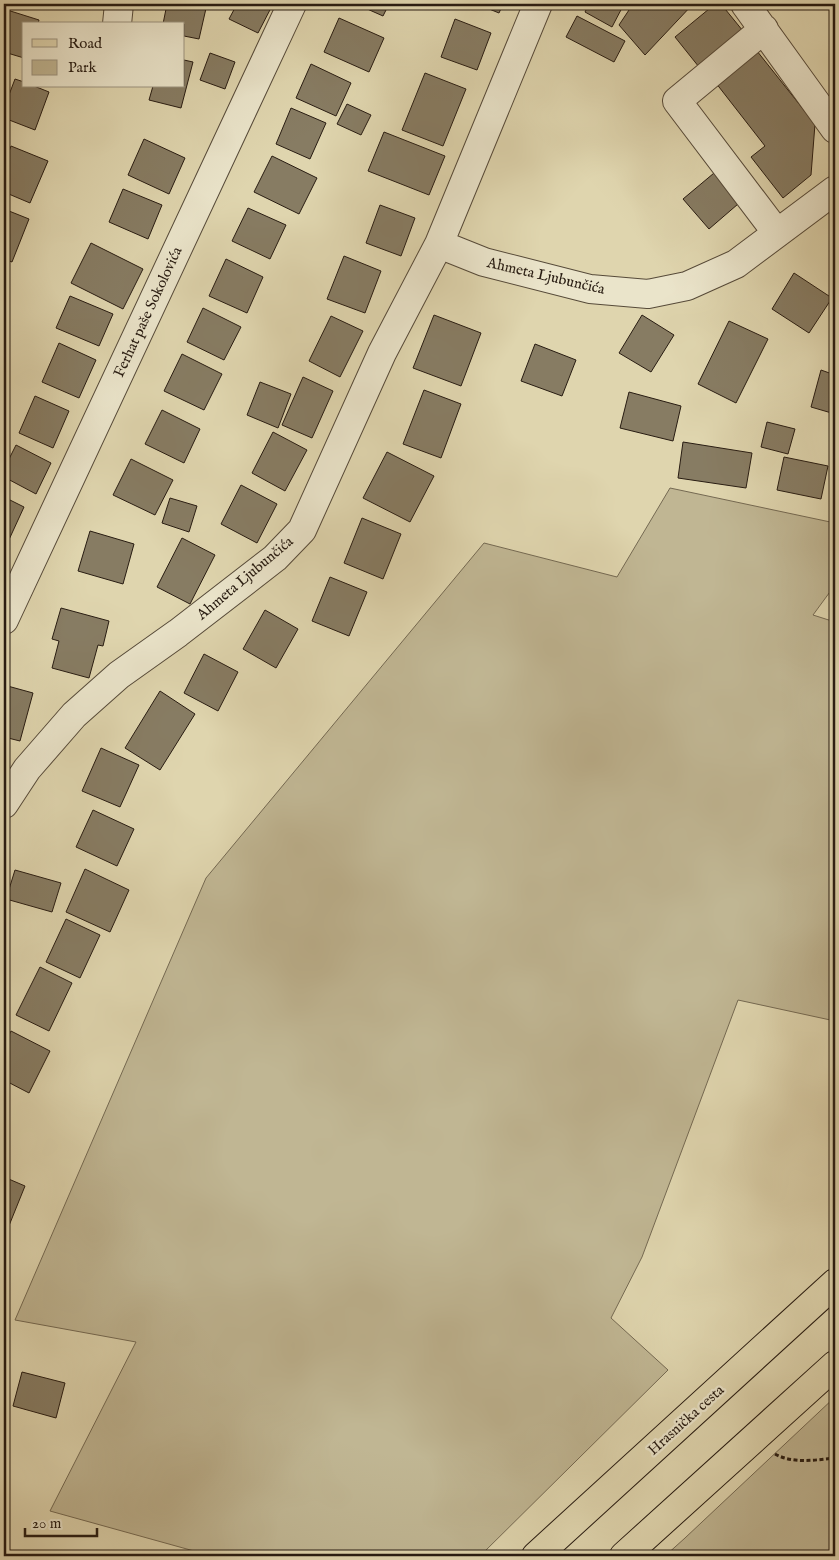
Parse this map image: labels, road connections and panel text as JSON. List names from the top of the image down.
{
  "streets": {
    "main road": ["Hrasnička cesta"],
    "street": ["Ahmeta Ljubunčića", "Ferhat paše Sokolovića"]
  },
  "legend": ["Road", "Park"],
  "scale_bar": "20 m"
}
